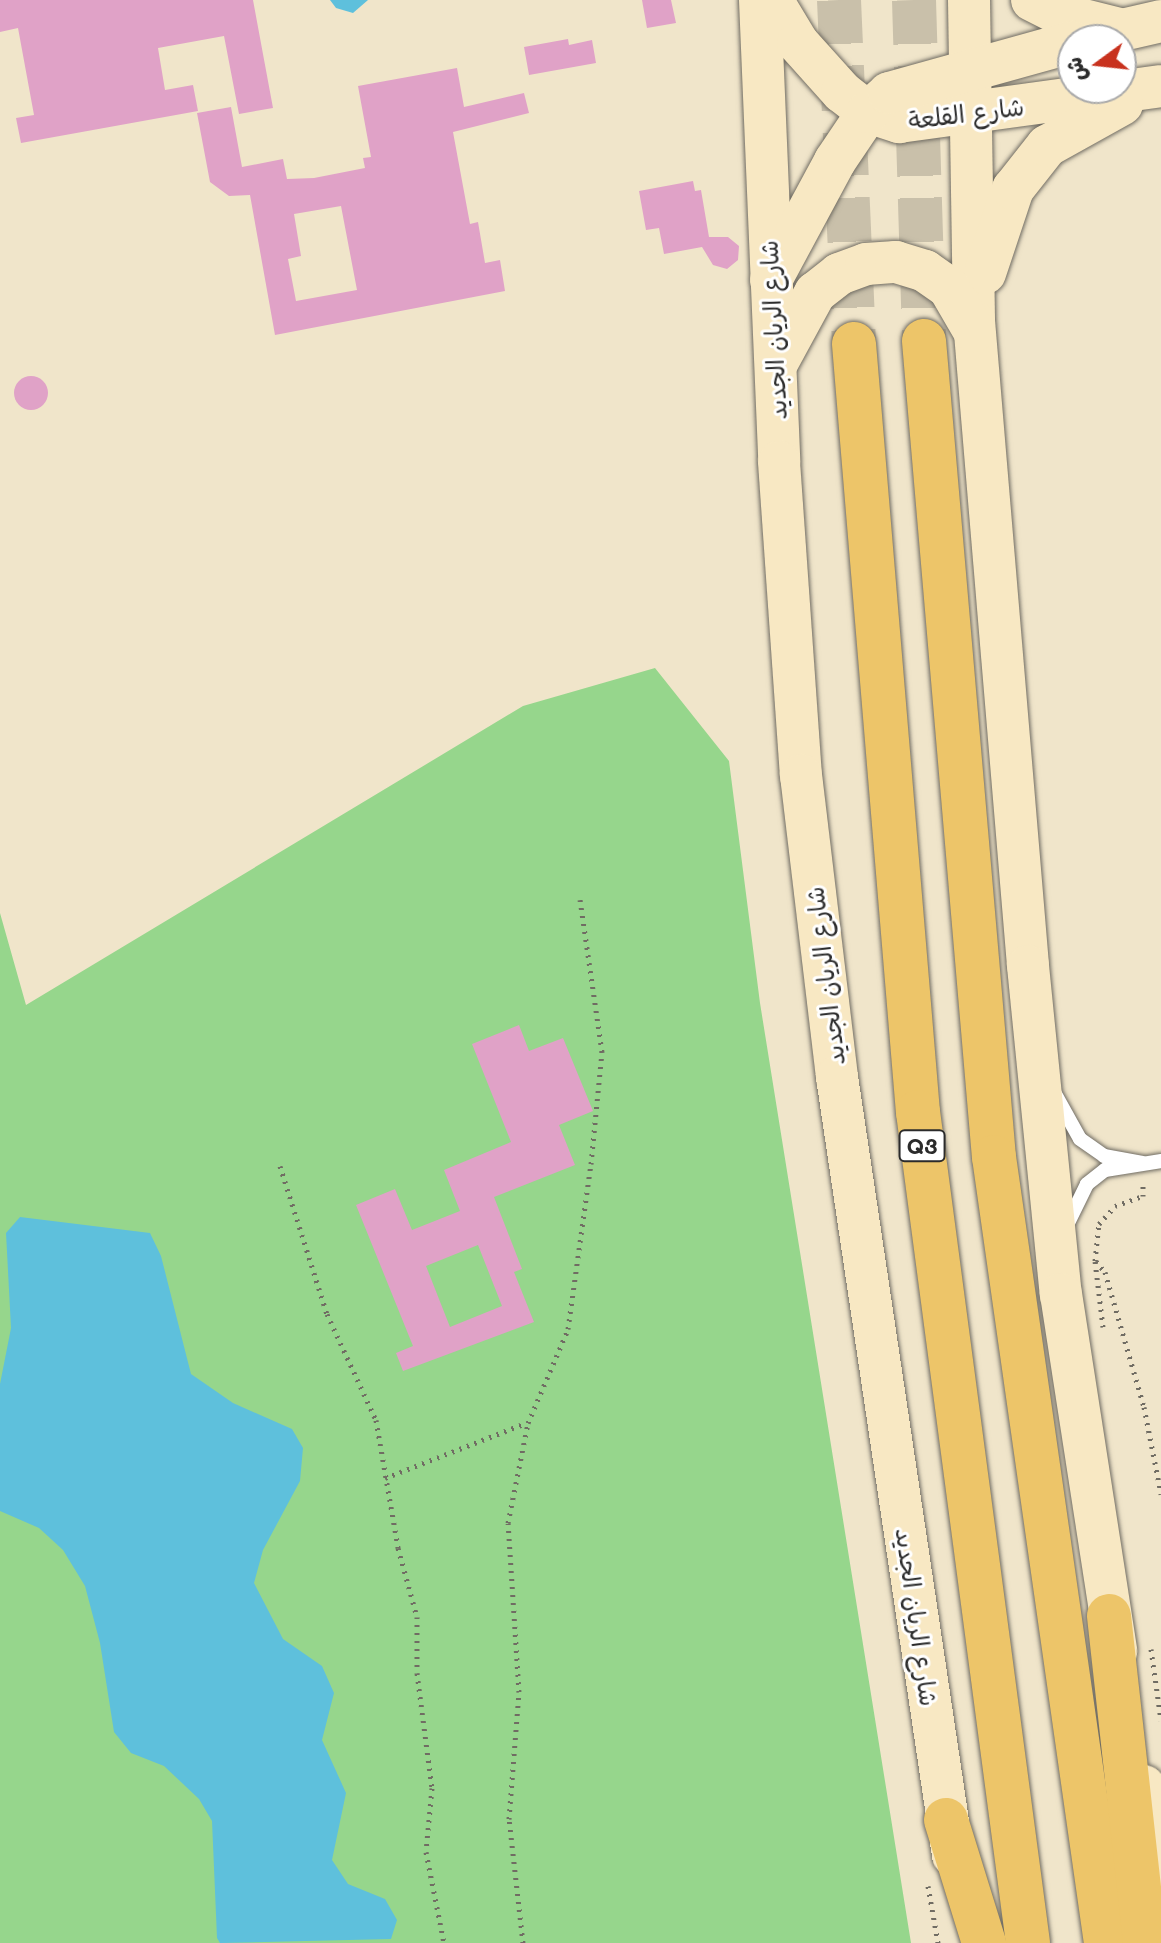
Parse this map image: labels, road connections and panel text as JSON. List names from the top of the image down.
{
  "streets": {
    "highway": ["Q3"],
    "main road": ["شارع القلعة", "شارع الريان الجديد"]
  },
  "crossings": [
    ["شارع القلعة", "شارع الريان الجديد"]
  ],
  "north": "left"
}
